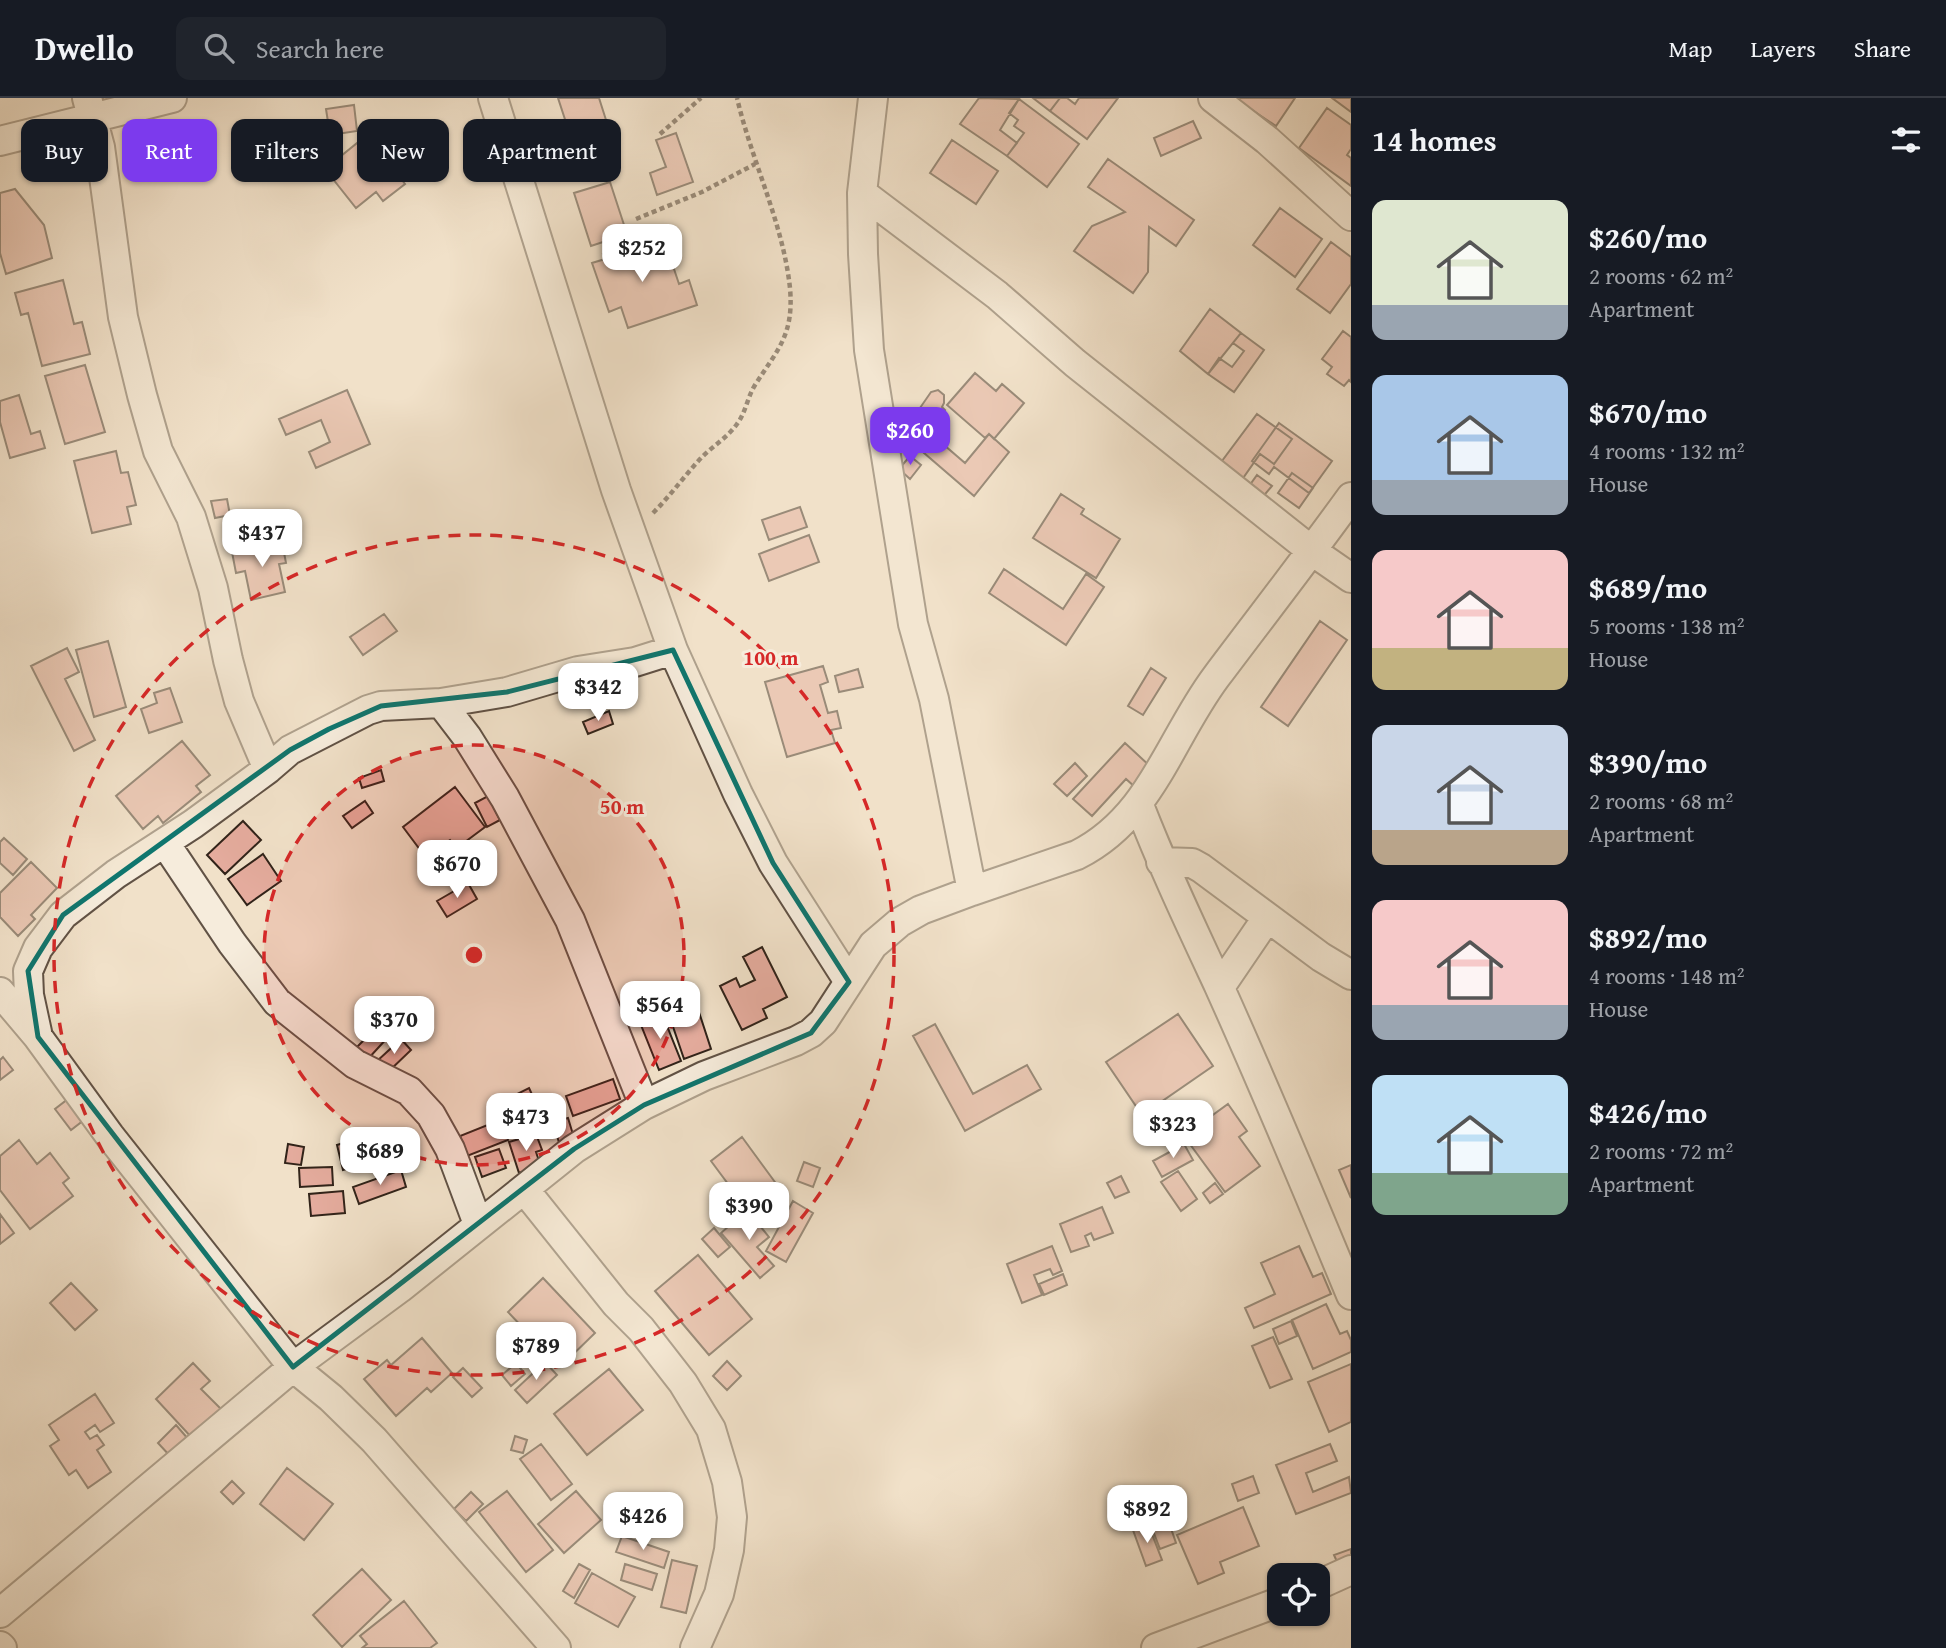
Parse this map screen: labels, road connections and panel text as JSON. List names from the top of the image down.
{
  "page": {
    "header": "Dwello",
    "search": "Search here",
    "nav": ["Map", "Layers", "Share"],
    "heading": "14 homes",
    "chip": [
      "Buy",
      "Rent",
      "Filters",
      "New",
      "Apartment"
    ],
    "list": [
      {
        "name": "$260/mo",
        "note": "2 rooms · 62 m² · Apartment"
      },
      {
        "name": "$670/mo",
        "note": "4 rooms · 132 m² · House"
      },
      {
        "name": "$689/mo",
        "note": "5 rooms · 138 m² · House"
      },
      {
        "name": "$390/mo",
        "note": "2 rooms · 68 m² · Apartment"
      },
      {
        "name": "$892/mo",
        "note": "4 rooms · 148 m² · House"
      },
      {
        "name": "$426/mo",
        "note": "2 rooms · 72 m² · Apartment"
      }
    ],
    "price": [
      "$252",
      "$260",
      "$437",
      "$342",
      "$670",
      "$564",
      "$370",
      "$473",
      "$323",
      "$689",
      "$390",
      "$789",
      "$892",
      "$426"
    ]
  },
  "rings": ["100 m", "50 m"]
}
